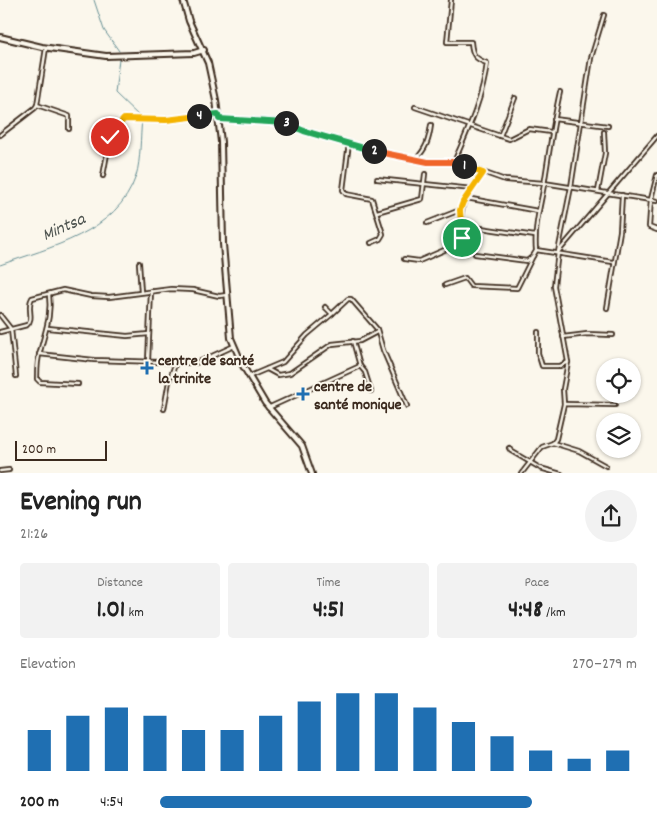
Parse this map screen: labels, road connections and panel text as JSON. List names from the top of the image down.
{
  "water": ["Mintsa"],
  "places": {
    "health": ["centre de santé la trinite", "centre de santé monique"]
  },
  "scale_bar": "200 m",
  "page": {
    "pins": [
      "4",
      "3",
      "2",
      "1"
    ],
    "scale": "200 m",
    "heading": ["Evening run", "21:26"],
    "stats": [
      ["Distance", "1.01 km"],
      ["Time", "4:51"],
      ["Pace", "4:48 /km"]
    ],
    "chart": ["Elevation", "270–279 m"],
    "list": [
      {
        "name": "200 m",
        "note": "4:54"
      }
    ]
  }
}
